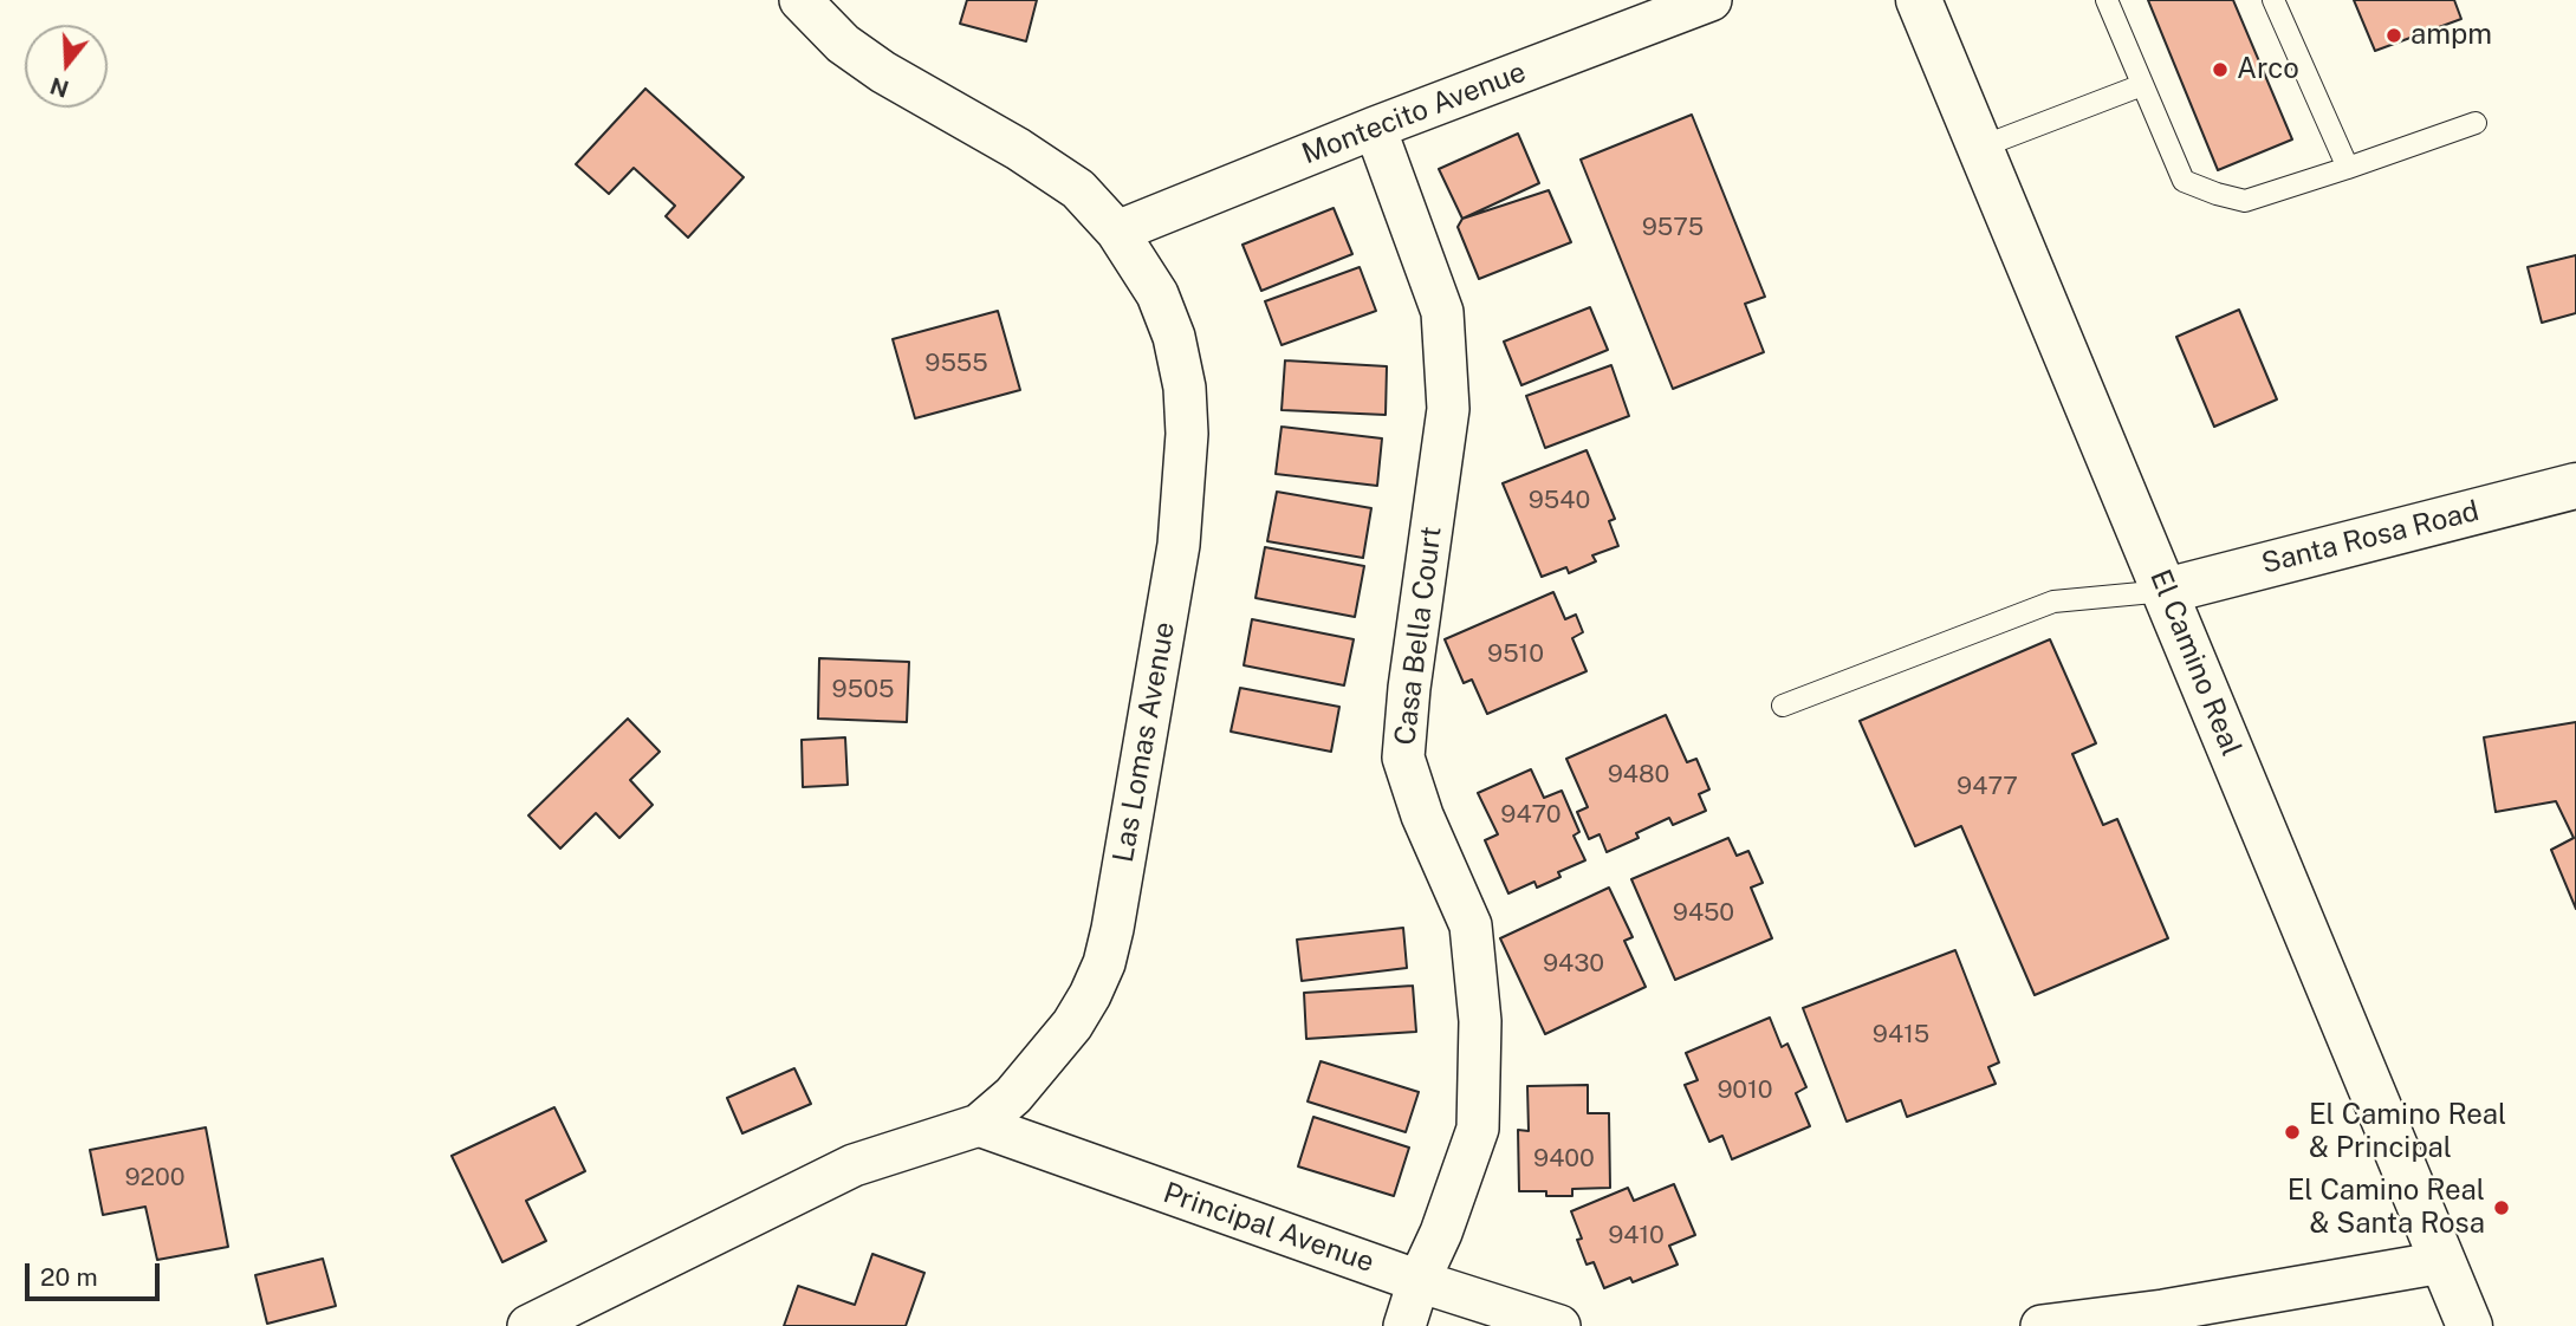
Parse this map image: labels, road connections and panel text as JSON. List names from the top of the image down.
{
  "streets": {
    "main road": ["Santa Rosa Road", "El Camino Real"],
    "street": [
      "Montecito Avenue",
      "Casa Bella Court",
      "Las Lomas Avenue",
      "Principal Avenue"
    ]
  },
  "crossings": [
    ["Montecito Avenue", "Casa Bella Court"],
    ["Montecito Avenue", "Las Lomas Avenue"],
    ["Santa Rosa Road", "El Camino Real"],
    ["Casa Bella Court", "Principal Avenue"],
    ["Las Lomas Avenue", "Principal Avenue"]
  ],
  "places": [
    "ampm",
    "Arco",
    "El Camino Real & Principal",
    "El Camino Real & Santa Rosa"
  ],
  "house_numbers": [
    "9575",
    "9555",
    "9540",
    "9510",
    "9505",
    "9480",
    "9477",
    "9470",
    "9450",
    "9430",
    "9415",
    "9010",
    "9400",
    "9200",
    "9410"
  ],
  "scale_bar": "20 m",
  "north": "bottom"
}
